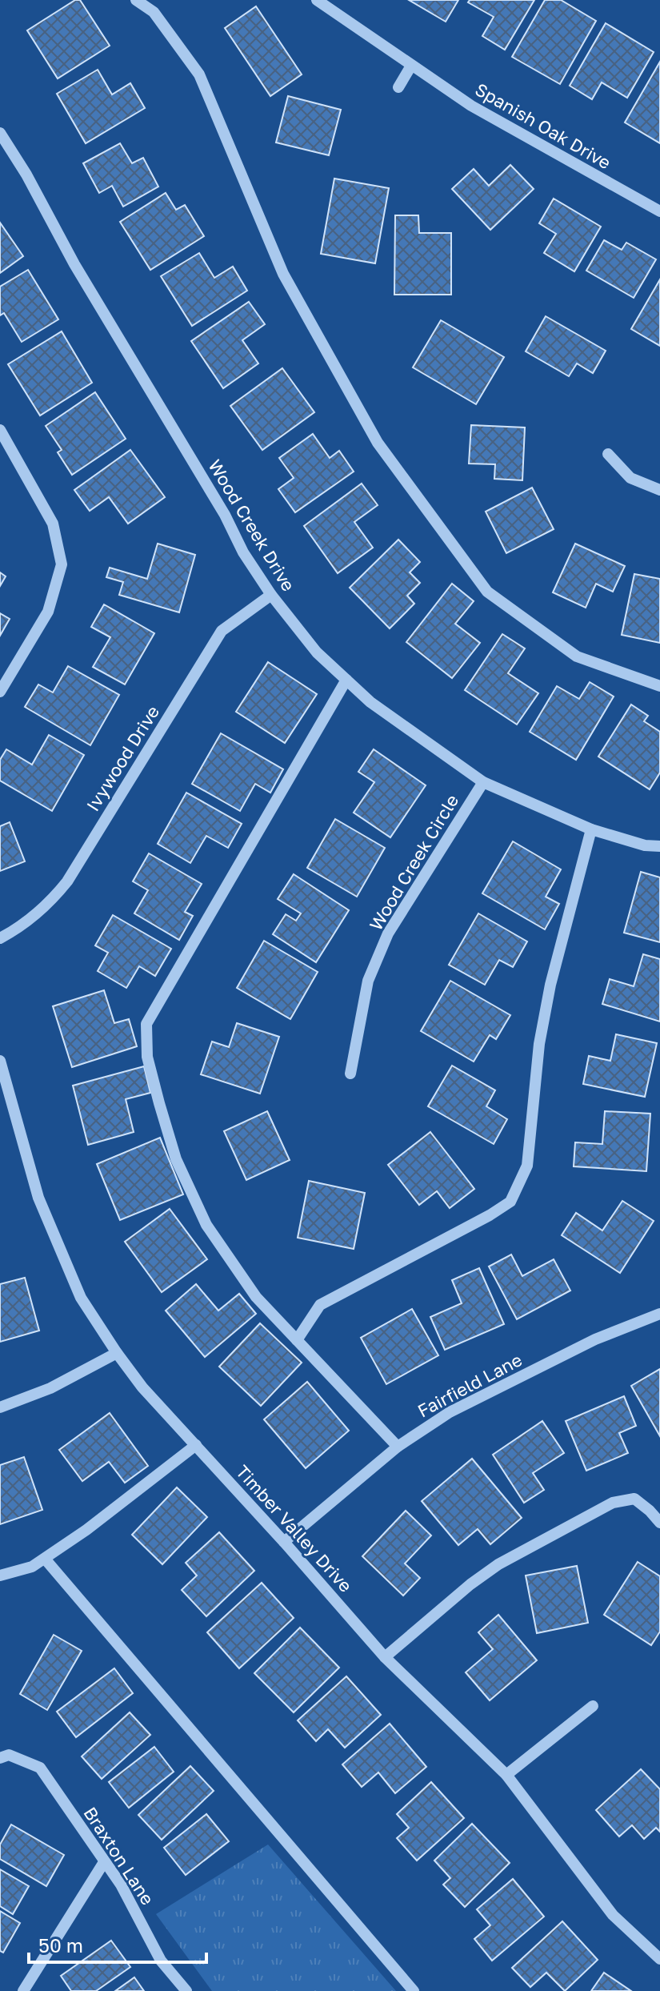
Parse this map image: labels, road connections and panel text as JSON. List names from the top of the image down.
{
  "streets": {
    "street": [
      "Spanish Oak Drive",
      "Wood Creek Drive",
      "Ivywood Drive",
      "Wood Creek Circle",
      "Fairfield Lane",
      "Timber Valley Drive",
      "Braxton Lane"
    ]
  },
  "crossings": [
    ["Wood Creek Drive", "Ivywood Drive"],
    ["Wood Creek Drive", "Wood Creek Circle"],
    ["Fairfield Lane", "Timber Valley Drive"]
  ],
  "scale_bar": "50 m"
}
